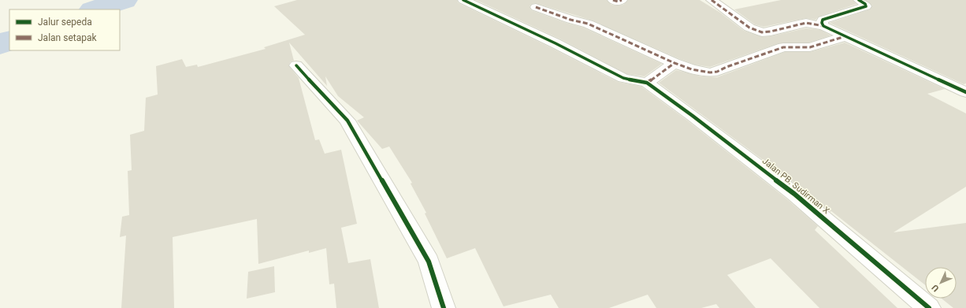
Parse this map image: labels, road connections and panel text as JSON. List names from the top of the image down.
{
  "streets": {
    "street": ["Jalan PB. Sudirman X"]
  },
  "legend": ["Jalur sepeda", "Jalan setapak"],
  "north": "bottom left"
}
